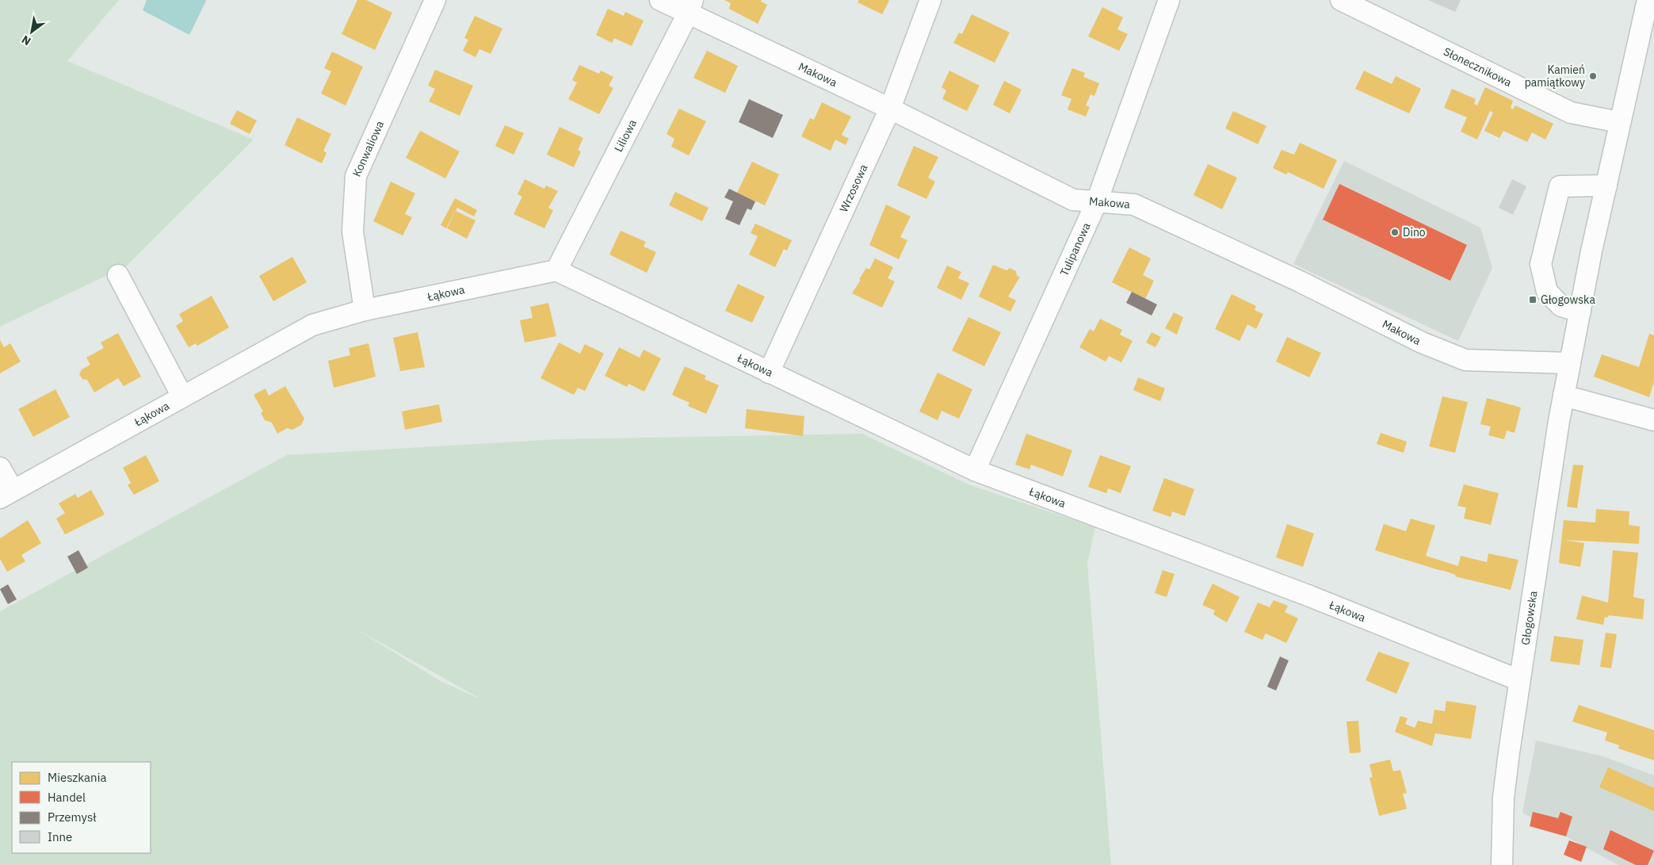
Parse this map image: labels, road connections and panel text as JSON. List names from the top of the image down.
{
  "streets": {
    "street": [
      "Słonecznikowa",
      "Makowa",
      "Liliowa",
      "Konwaliowa",
      "Wrzosowa",
      "Tulipanowa",
      "Łąkowa",
      "Głogowska"
    ]
  },
  "crossings": [
    ["Słonecznikowa", "Głogowska"],
    ["Makowa", "Liliowa"],
    ["Makowa", "Wrzosowa"],
    ["Makowa", "Tulipanowa"],
    ["Makowa", "Głogowska"],
    ["Liliowa", "Łąkowa"],
    ["Konwaliowa", "Łąkowa"],
    ["Wrzosowa", "Łąkowa"],
    ["Tulipanowa", "Łąkowa"],
    ["Łąkowa", "Głogowska"]
  ],
  "places": {
    "other": ["Kamień pamiątkowy", "Dino"],
    "transit": ["Głogowska"]
  },
  "legend": [
    "Mieszkania",
    "Handel",
    "Przemysł",
    "Inne"
  ],
  "north": "bottom left"
}
